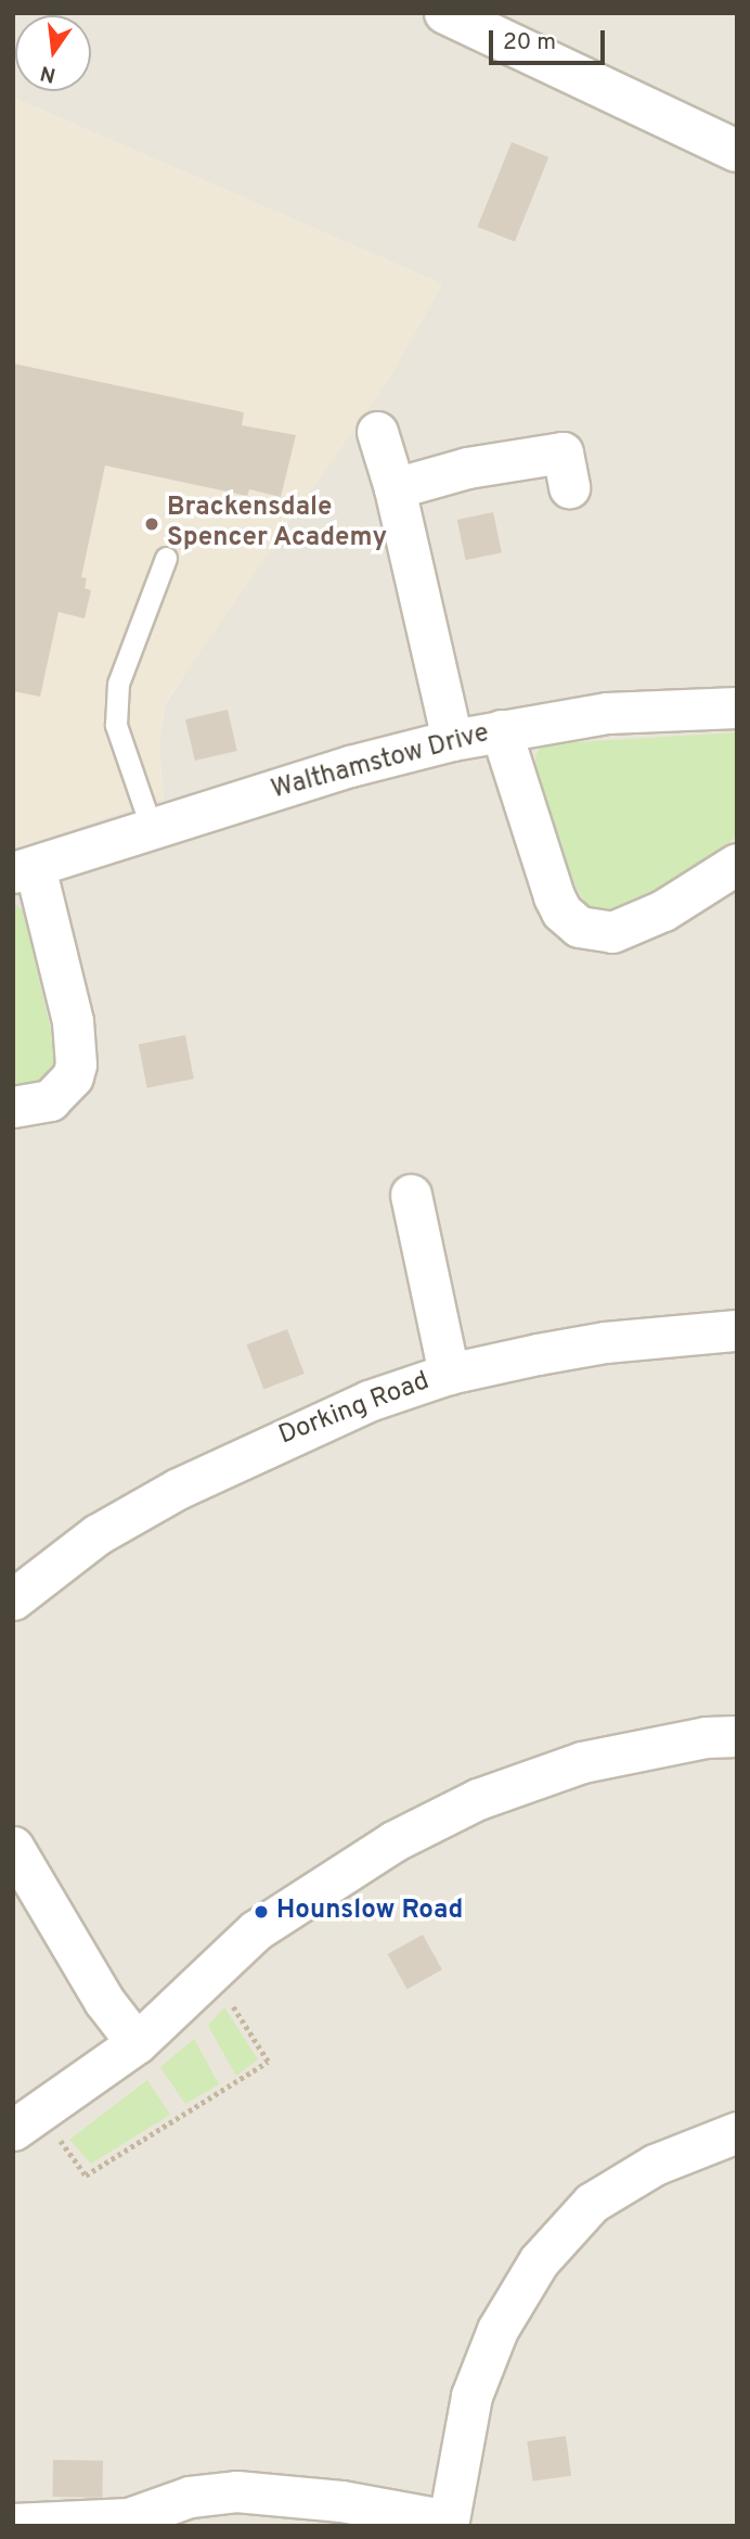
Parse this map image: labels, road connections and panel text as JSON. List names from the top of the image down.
{
  "streets": {
    "street": ["Walthamstow Drive", "Dorking Road"]
  },
  "places": ["Brackensdale Spencer Academy", "Hounslow Road"],
  "scale_bar": "20 m",
  "north": "bottom"
}
